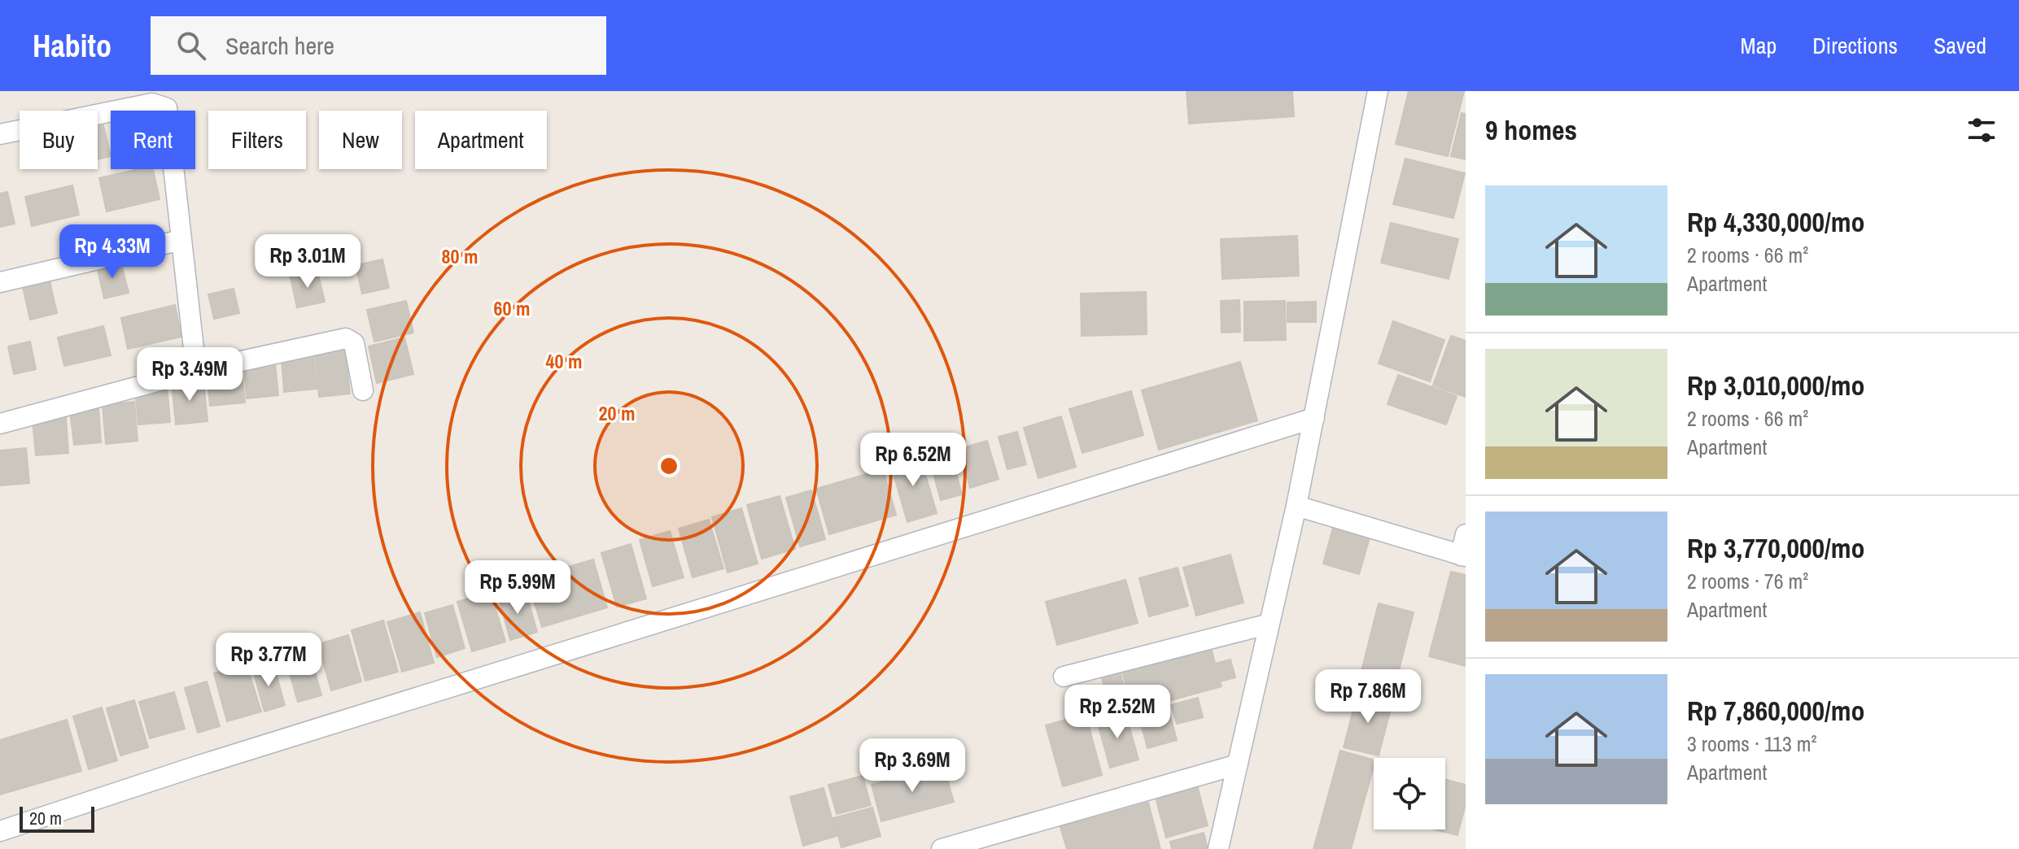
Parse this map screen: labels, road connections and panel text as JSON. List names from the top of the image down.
{
  "scale_bar": "20 m",
  "page": {
    "header": "Habito",
    "search": "Search here",
    "nav": ["Map", "Directions", "Saved"],
    "heading": "9 homes",
    "chip": [
      "Buy",
      "Rent",
      "Filters",
      "New",
      "Apartment"
    ],
    "list": [
      {
        "name": "Rp 4,330,000/mo",
        "note": "2 rooms · 66 m² · Apartment"
      },
      {
        "name": "Rp 3,010,000/mo",
        "note": "2 rooms · 66 m² · Apartment"
      },
      {
        "name": "Rp 3,770,000/mo",
        "note": "2 rooms · 76 m² · Apartment"
      },
      {
        "name": "Rp 7,860,000/mo",
        "note": "3 rooms · 113 m² · Apartment"
      }
    ],
    "price": [
      "Rp 4.33M",
      "Rp 3.01M",
      "Rp 3.49M",
      "Rp 6.52M",
      "Rp 5.99M",
      "Rp 3.77M",
      "Rp 7.86M",
      "Rp 2.52M",
      "Rp 3.69M"
    ],
    "scale": "20 m"
  },
  "rings": [
    "80 m",
    "60 m",
    "40 m",
    "20 m"
  ]
}
